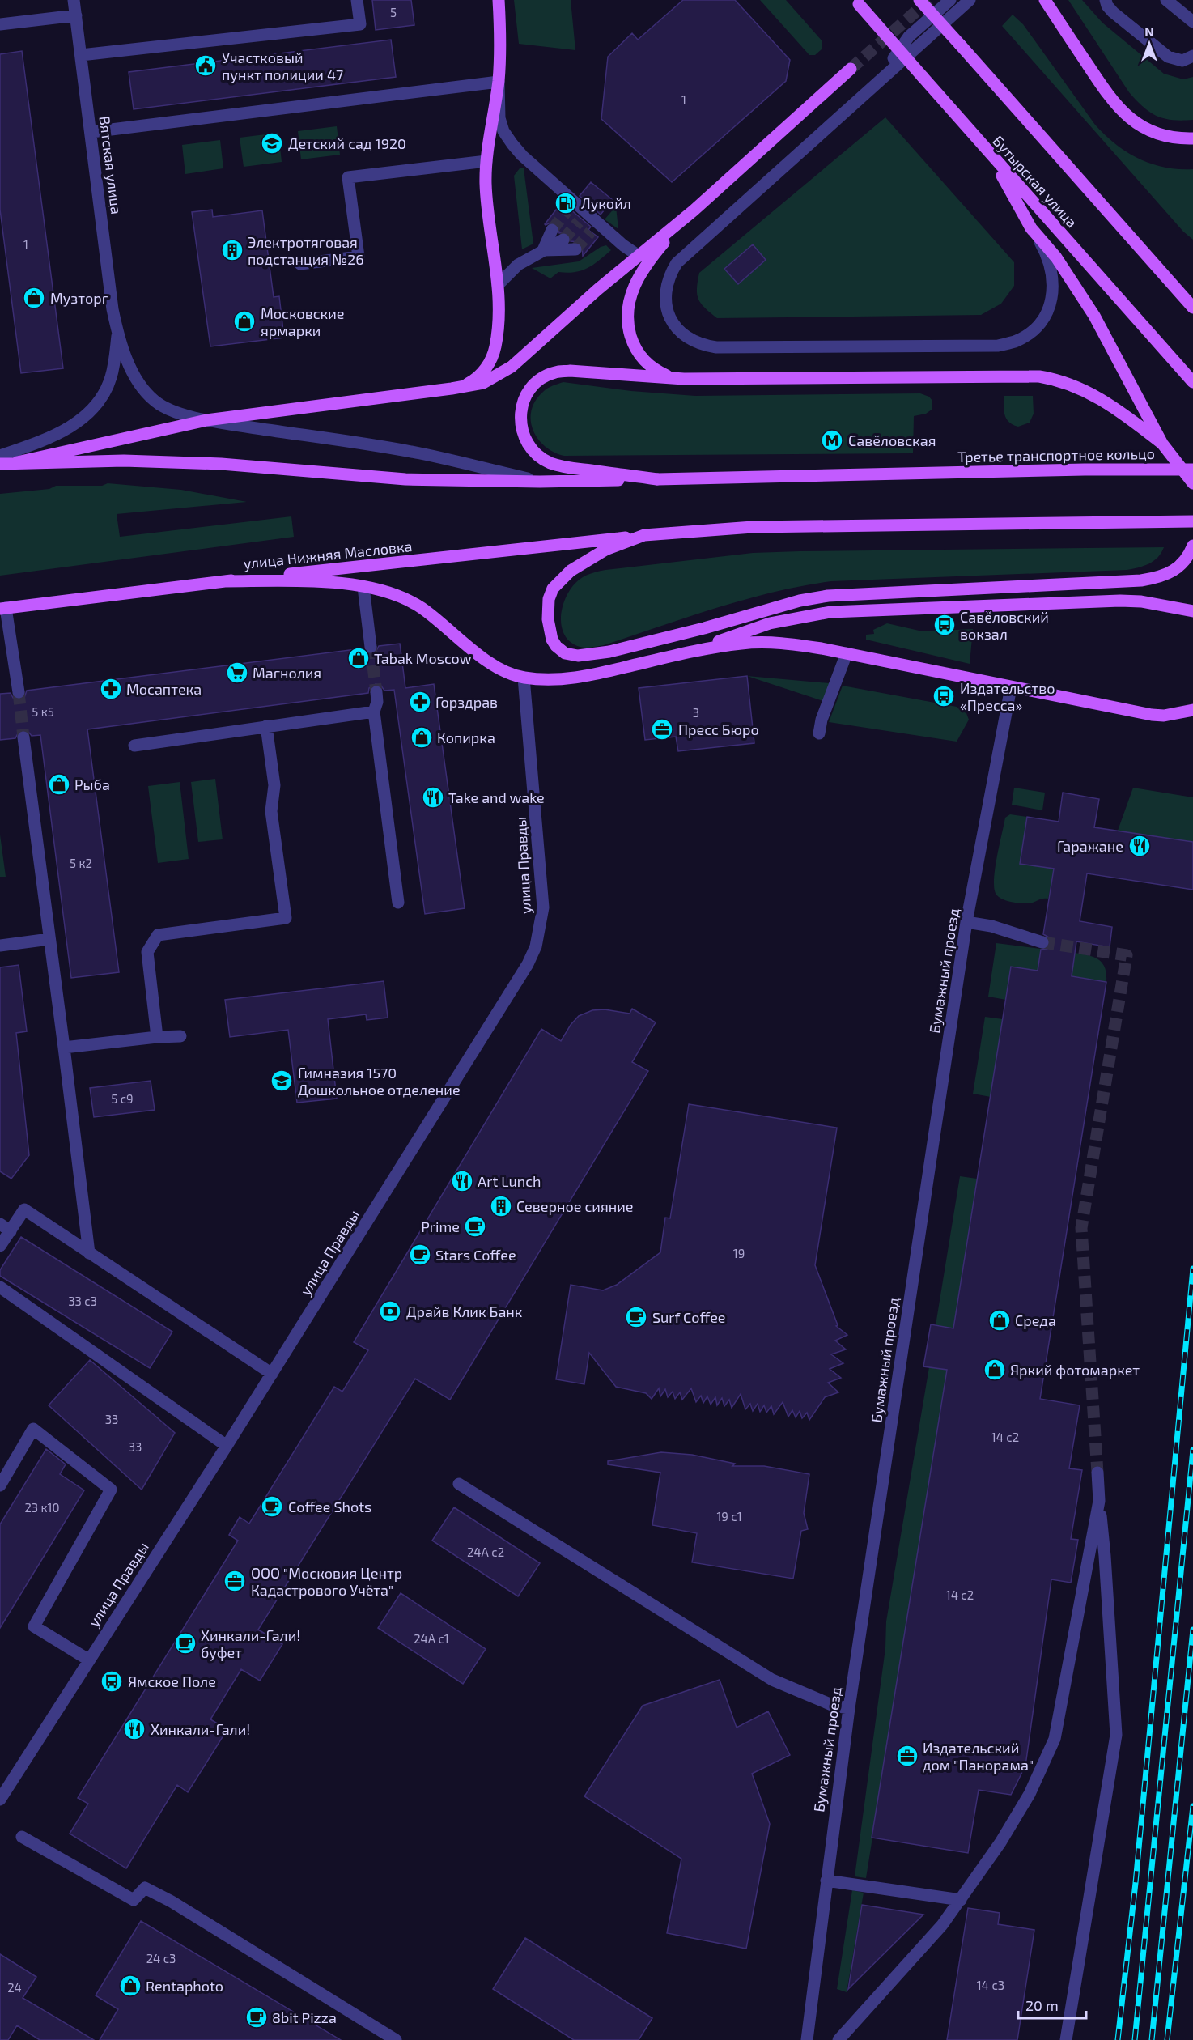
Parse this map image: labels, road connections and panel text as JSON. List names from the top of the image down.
{
  "streets": {
    "main road": ["Бутырская улица", "Третье транспортное кольцо", "улица Нижняя Масловка"],
    "street": ["Вятская улица", "улица Правды", "Бумажный проезд"]
  },
  "places": {
    "public building": ["Участковый пункт полиции 47"],
    "school or university": ["Детский сад 1920", "Гимназия 1570 Дошкольное отделение"],
    "fuel station": ["Лукойл"],
    "building": ["Электротяговая подстанция №26", "Северное сияние"],
    "shop": [
      "Музторг",
      "Московские ярмарки",
      "Tabak Moscow",
      "Копирка",
      "Рыба",
      "Среда",
      "Яркий фотомаркет",
      "Rentaphoto"
    ],
    "metro station": ["Савёловская"],
    "bus stop": ["Савёловский вокзал", "Издательство «Пресса»", "Ямское Поле"],
    "supermarket": ["Магнолия"],
    "pharmacy": ["Мосаптека", "Горздрав"],
    "office": ["Пресс Бюро", "ООО \"Московия Центр Кадастрового Учёта\"", "Издательский дом \"Панорама\""],
    "restaurant": [
      "Take and wake",
      "Гаражане",
      "Art Lunch",
      "Хинкали-Гали!"
    ],
    "cafe": [
      "Prime",
      "Stars Coffee",
      "Surf Coffee",
      "Coffee Shots",
      "Хинкали-Гали! буфет",
      "8bit Pizza"
    ],
    "bank": ["Драйв Клик Банк"]
  },
  "house_numbers": [
    "5",
    "1",
    "1",
    "5 к5",
    "3",
    "5 к2",
    "5 с9",
    "19",
    "33 с3",
    "33",
    "14 с2",
    "33",
    "23 к10",
    "19 с1",
    "24А с2",
    "14 с2",
    "24А с1",
    "24 с3",
    "14 с3",
    "24"
  ],
  "scale_bar": "20 m",
  "north": "top"
}
